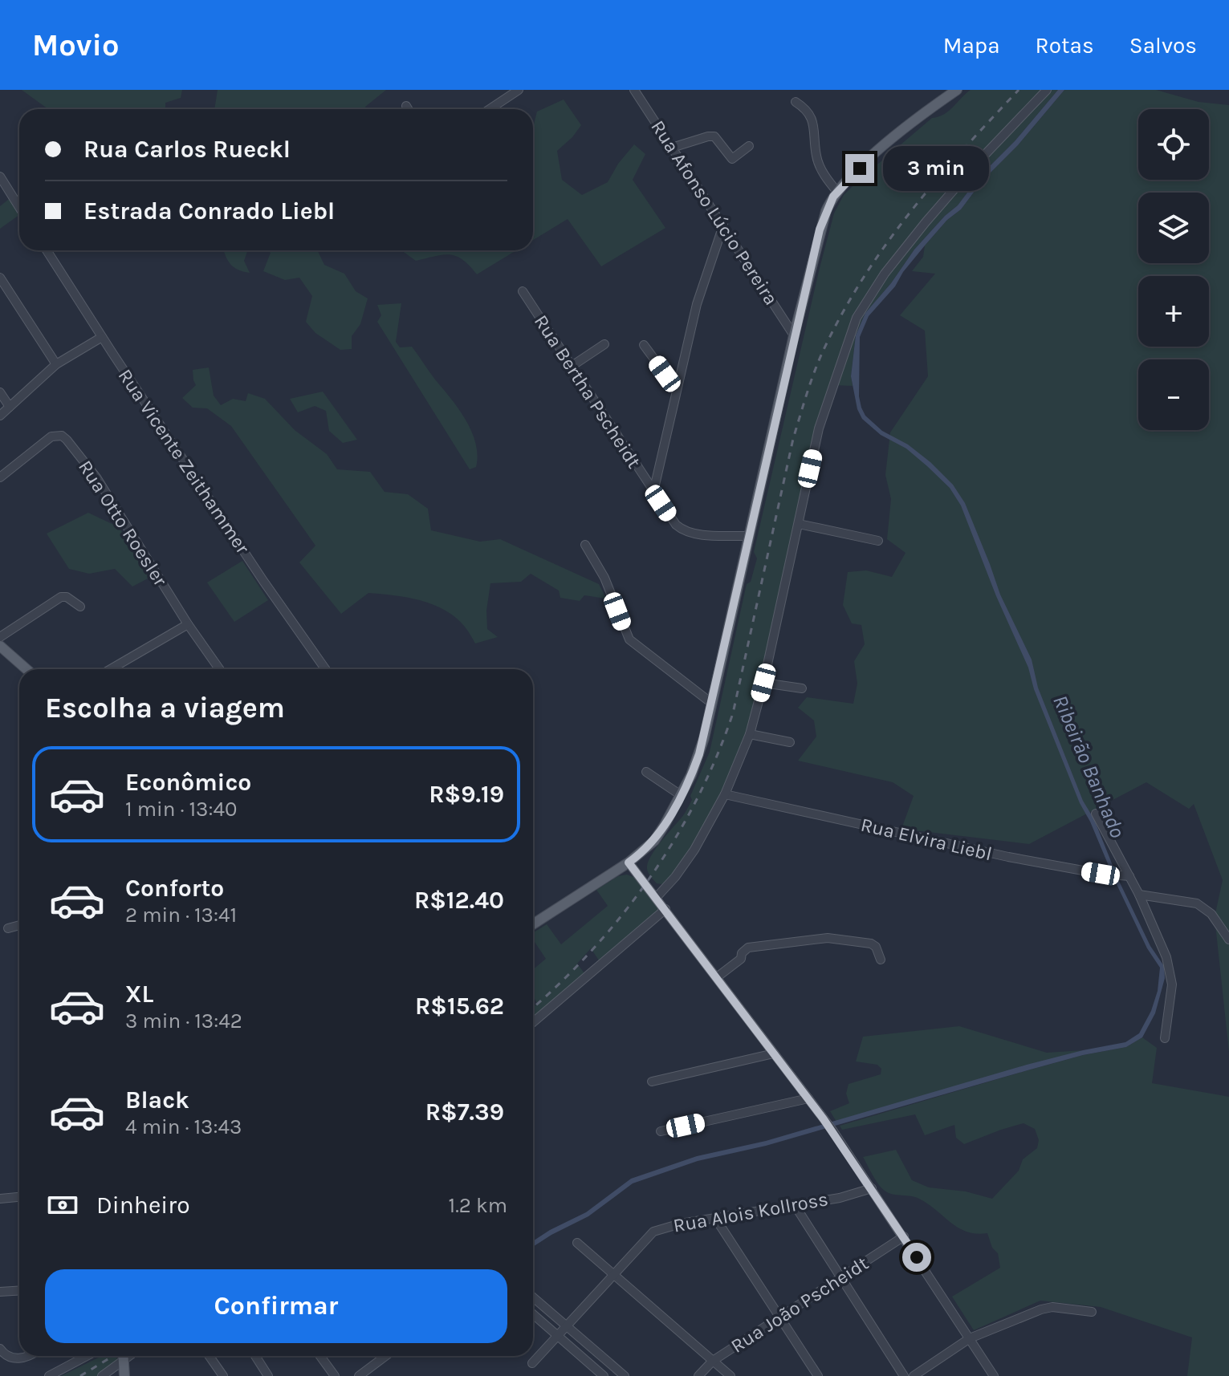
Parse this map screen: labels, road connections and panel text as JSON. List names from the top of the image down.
{
  "streets": {
    "street": [
      "Rua Afonso Lúcio Pereira",
      "Rua Bertha Pscheidt",
      "Rua Vicente Zeithammer",
      "Rua Otto Roesler",
      "Rua Elvira Liebl",
      "Rua Alois Kollross",
      "Rua João Pscheidt"
    ]
  },
  "water": ["Ribeirão Banhado"],
  "page": {
    "header": "Movio",
    "nav": ["Mapa", "Rotas", "Salvos"],
    "map_buttons": ["+", "−"],
    "banner": ["Rua Carlos Rueckl", "Estrada Conrado Liebl"],
    "bubble": "3 min",
    "heading": "Escolha a viagem",
    "list": [
      {
        "name": "Econômico",
        "note": "1 min · 13:40",
        "value": "R$9.19"
      },
      {
        "name": "Conforto",
        "note": "2 min · 13:41",
        "value": "R$12.40"
      },
      {
        "name": "XL",
        "note": "3 min · 13:42",
        "value": "R$15.62"
      },
      {
        "name": "Black",
        "note": "4 min · 13:43",
        "value": "R$7.39"
      }
    ],
    "pay": ["Dinheiro", "1.2 km"],
    "buttons": "Confirmar"
  }
}
